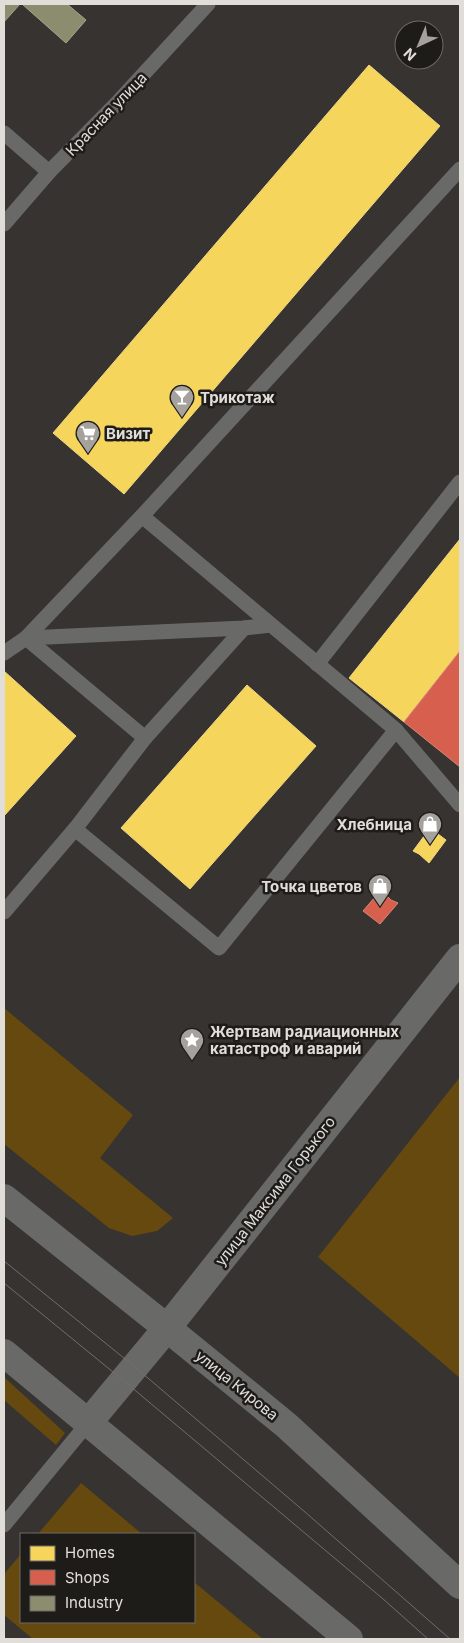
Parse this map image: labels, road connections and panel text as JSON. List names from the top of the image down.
{
  "streets": {
    "main road": ["улица Максима Горького", "улица Кирова"],
    "lane": ["Красная улица"]
  },
  "crossings": [
    ["улица Максима Горького", "улица Кирова"]
  ],
  "places": {
    "bar": ["Трикотаж"],
    "supermarket": ["Визит"],
    "shop": ["Хлебница", "Точка цветов"],
    "place": ["Жертвам радиационных катастроф и аварий"]
  },
  "legend": ["Homes", "Shops", "Industry"],
  "north": "bottom left"
}
